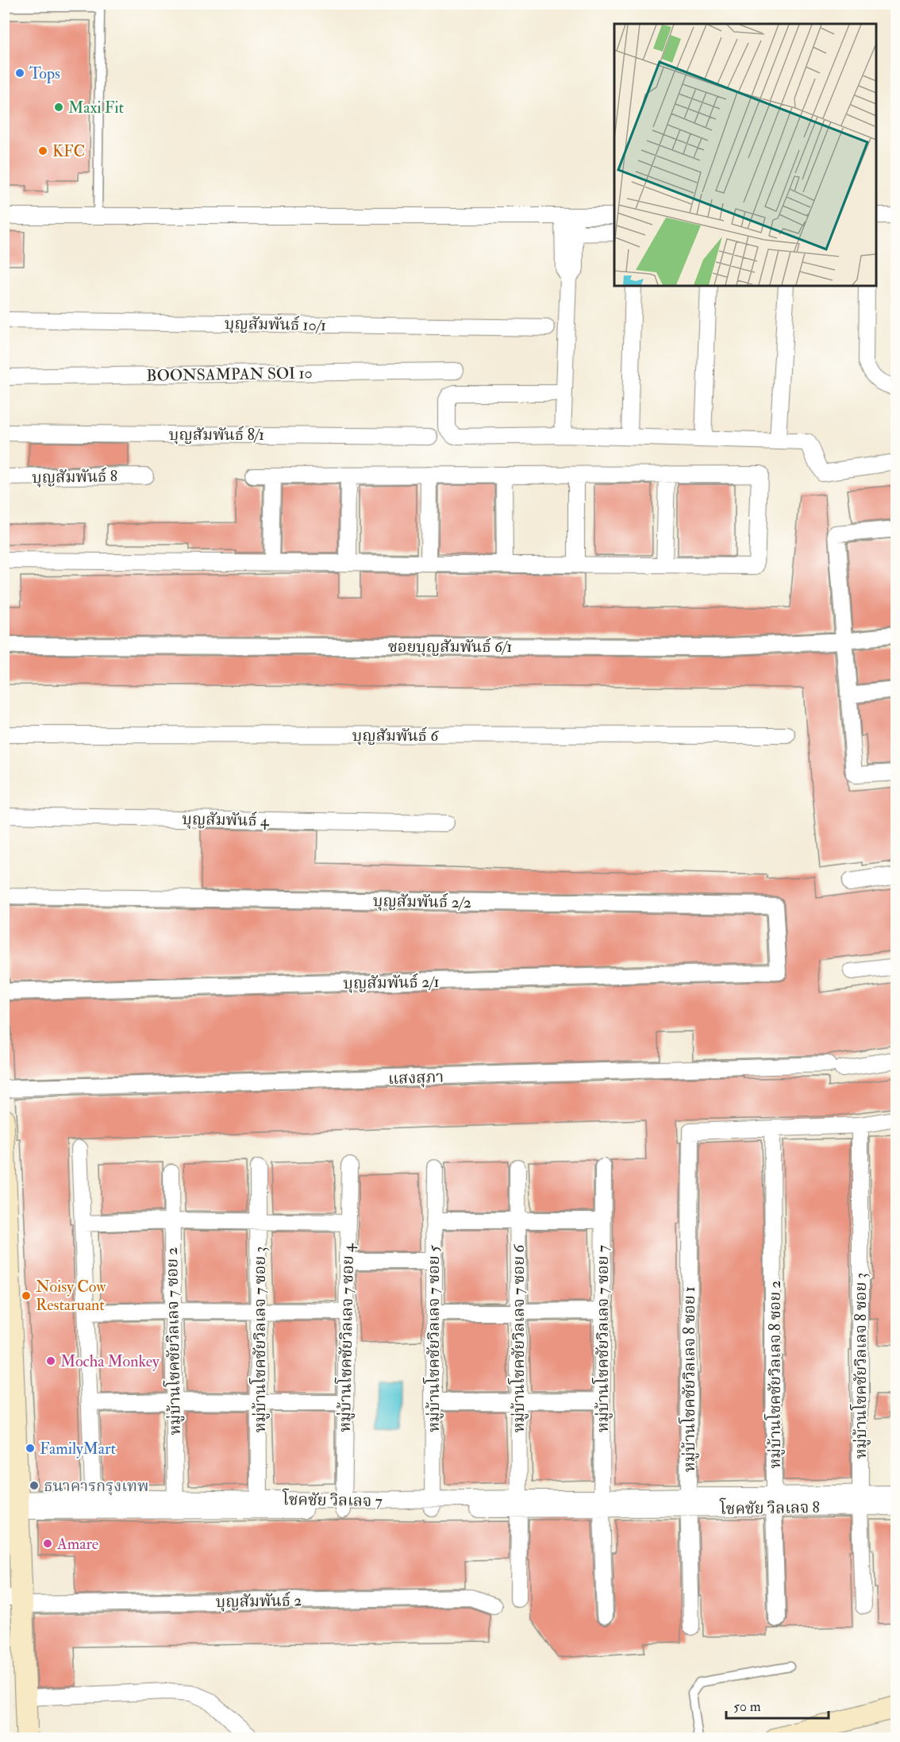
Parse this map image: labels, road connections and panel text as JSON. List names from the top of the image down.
{
  "streets": {
    "street": [
      "บุญสัมพันธ์ 10/1",
      "BOONSAMPAN SOI 10",
      "บุญสัมพันธ์ 8/1",
      "บุญสัมพันธ์ 8",
      "ซอยบุญสัมพันธ์ 6/1",
      "บุญสัมพันธ์ 6",
      "บุญสัมพันธ์ 4",
      "บุญสัมพันธ์ 2/2",
      "บุญสัมพันธ์ 2/1",
      "แสงสุภา",
      "หมู่บ้านโชคชัยวิลเลจ 7 ซอย 4",
      "หมู่บ้านโชคชัยวิลเลจ 7 ซอย 5",
      "หมู่บ้านโชคชัยวิลเลจ 7 ซอย 6",
      "หมู่บ้านโชคชัยวิลเลจ 7 ซอย 7",
      "หมู่บ้านโชคชัยวิลเลจ 7 ซอย 3",
      "หมู่บ้านโชคชัยวิลเลจ 7 ซอย 2",
      "หมู่บ้านโชคชัยวิลเลจ 8 ซอย 3",
      "หมู่บ้านโชคชัยวิลเลจ 8 ซอย 2",
      "หมู่บ้านโชคชัยวิลเลจ 8 ซอย 1",
      "โชคชัย วิลเลจ 7",
      "โชคชัย วิลเลจ 8",
      "บุญสัมพันธ์ 2"
    ]
  },
  "crossings": [
    ["บุญสัมพันธ์ 2/2", "บุญสัมพันธ์ 2/1"],
    ["หมู่บ้านโชคชัยวิลเลจ 7 ซอย 4", "โชคชัย วิลเลจ 7"],
    ["หมู่บ้านโชคชัยวิลเลจ 7 ซอย 5", "โชคชัย วิลเลจ 7"],
    ["หมู่บ้านโชคชัยวิลเลจ 7 ซอย 6", "โชคชัย วิลเลจ 7"],
    ["หมู่บ้านโชคชัยวิลเลจ 7 ซอย 7", "โชคชัย วิลเลจ 7"],
    ["หมู่บ้านโชคชัยวิลเลจ 7 ซอย 3", "โชคชัย วิลเลจ 7"],
    ["หมู่บ้านโชคชัยวิลเลจ 7 ซอย 2", "โชคชัย วิลเลจ 7"],
    ["หมู่บ้านโชคชัยวิลเลจ 8 ซอย 3", "โชคชัย วิลเลจ 8"],
    ["หมู่บ้านโชคชัยวิลเลจ 8 ซอย 2", "หมู่บ้านโชคชัยวิลเลจ 8 ซอย 1"],
    ["หมู่บ้านโชคชัยวิลเลจ 8 ซอย 2", "โชคชัย วิลเลจ 8"],
    ["หมู่บ้านโชคชัยวิลเลจ 8 ซอย 1", "โชคชัย วิลเลจ 8"],
    ["โชคชัย วิลเลจ 7", "โชคชัย วิลเลจ 8"]
  ],
  "places": [
    "Tops",
    "Maxi Fit",
    "KFC",
    "Noisy Cow Restaruant",
    "Mocha Monkey",
    "FamilyMart",
    "ธนาคารกรุงเทพ",
    "Amare"
  ],
  "scale_bar": "50 m"
}
